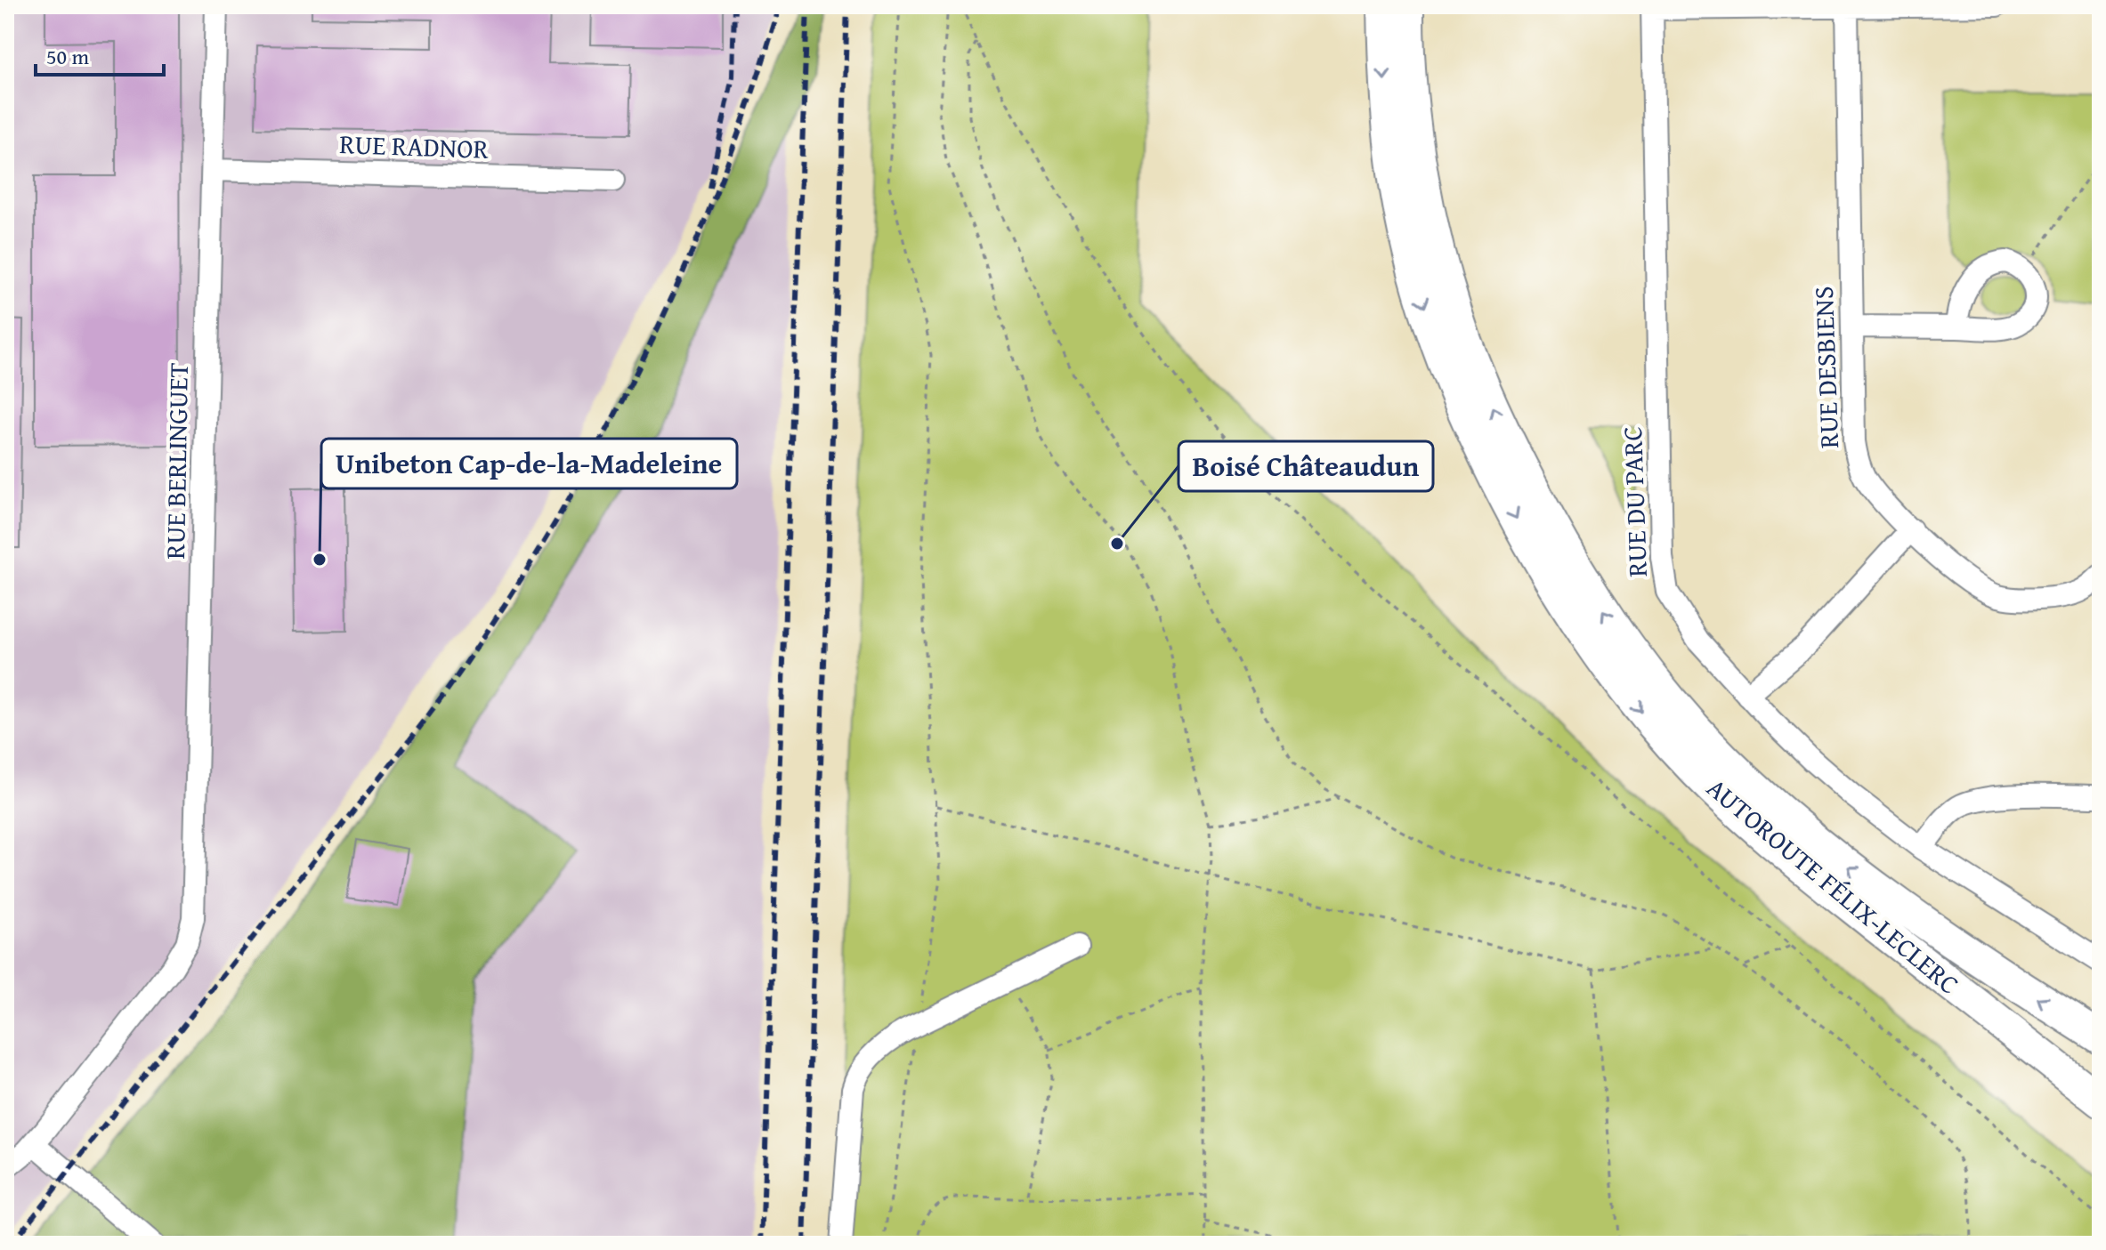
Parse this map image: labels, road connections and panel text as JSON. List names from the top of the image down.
{
  "streets": {
    "highway": ["AUTOROUTE FÉLIX-LECLERC"],
    "street": [
      "RUE RADNOR",
      "RUE DESBIENS",
      "RUE BERLINGUET",
      "RUE DU PARC"
    ]
  },
  "crossings": [
    ["RUE RADNOR", "RUE BERLINGUET"]
  ],
  "places": ["Boisé Châteaudun", "Unibeton Cap-de-la-Madeleine"],
  "scale_bar": "50 m"
}
